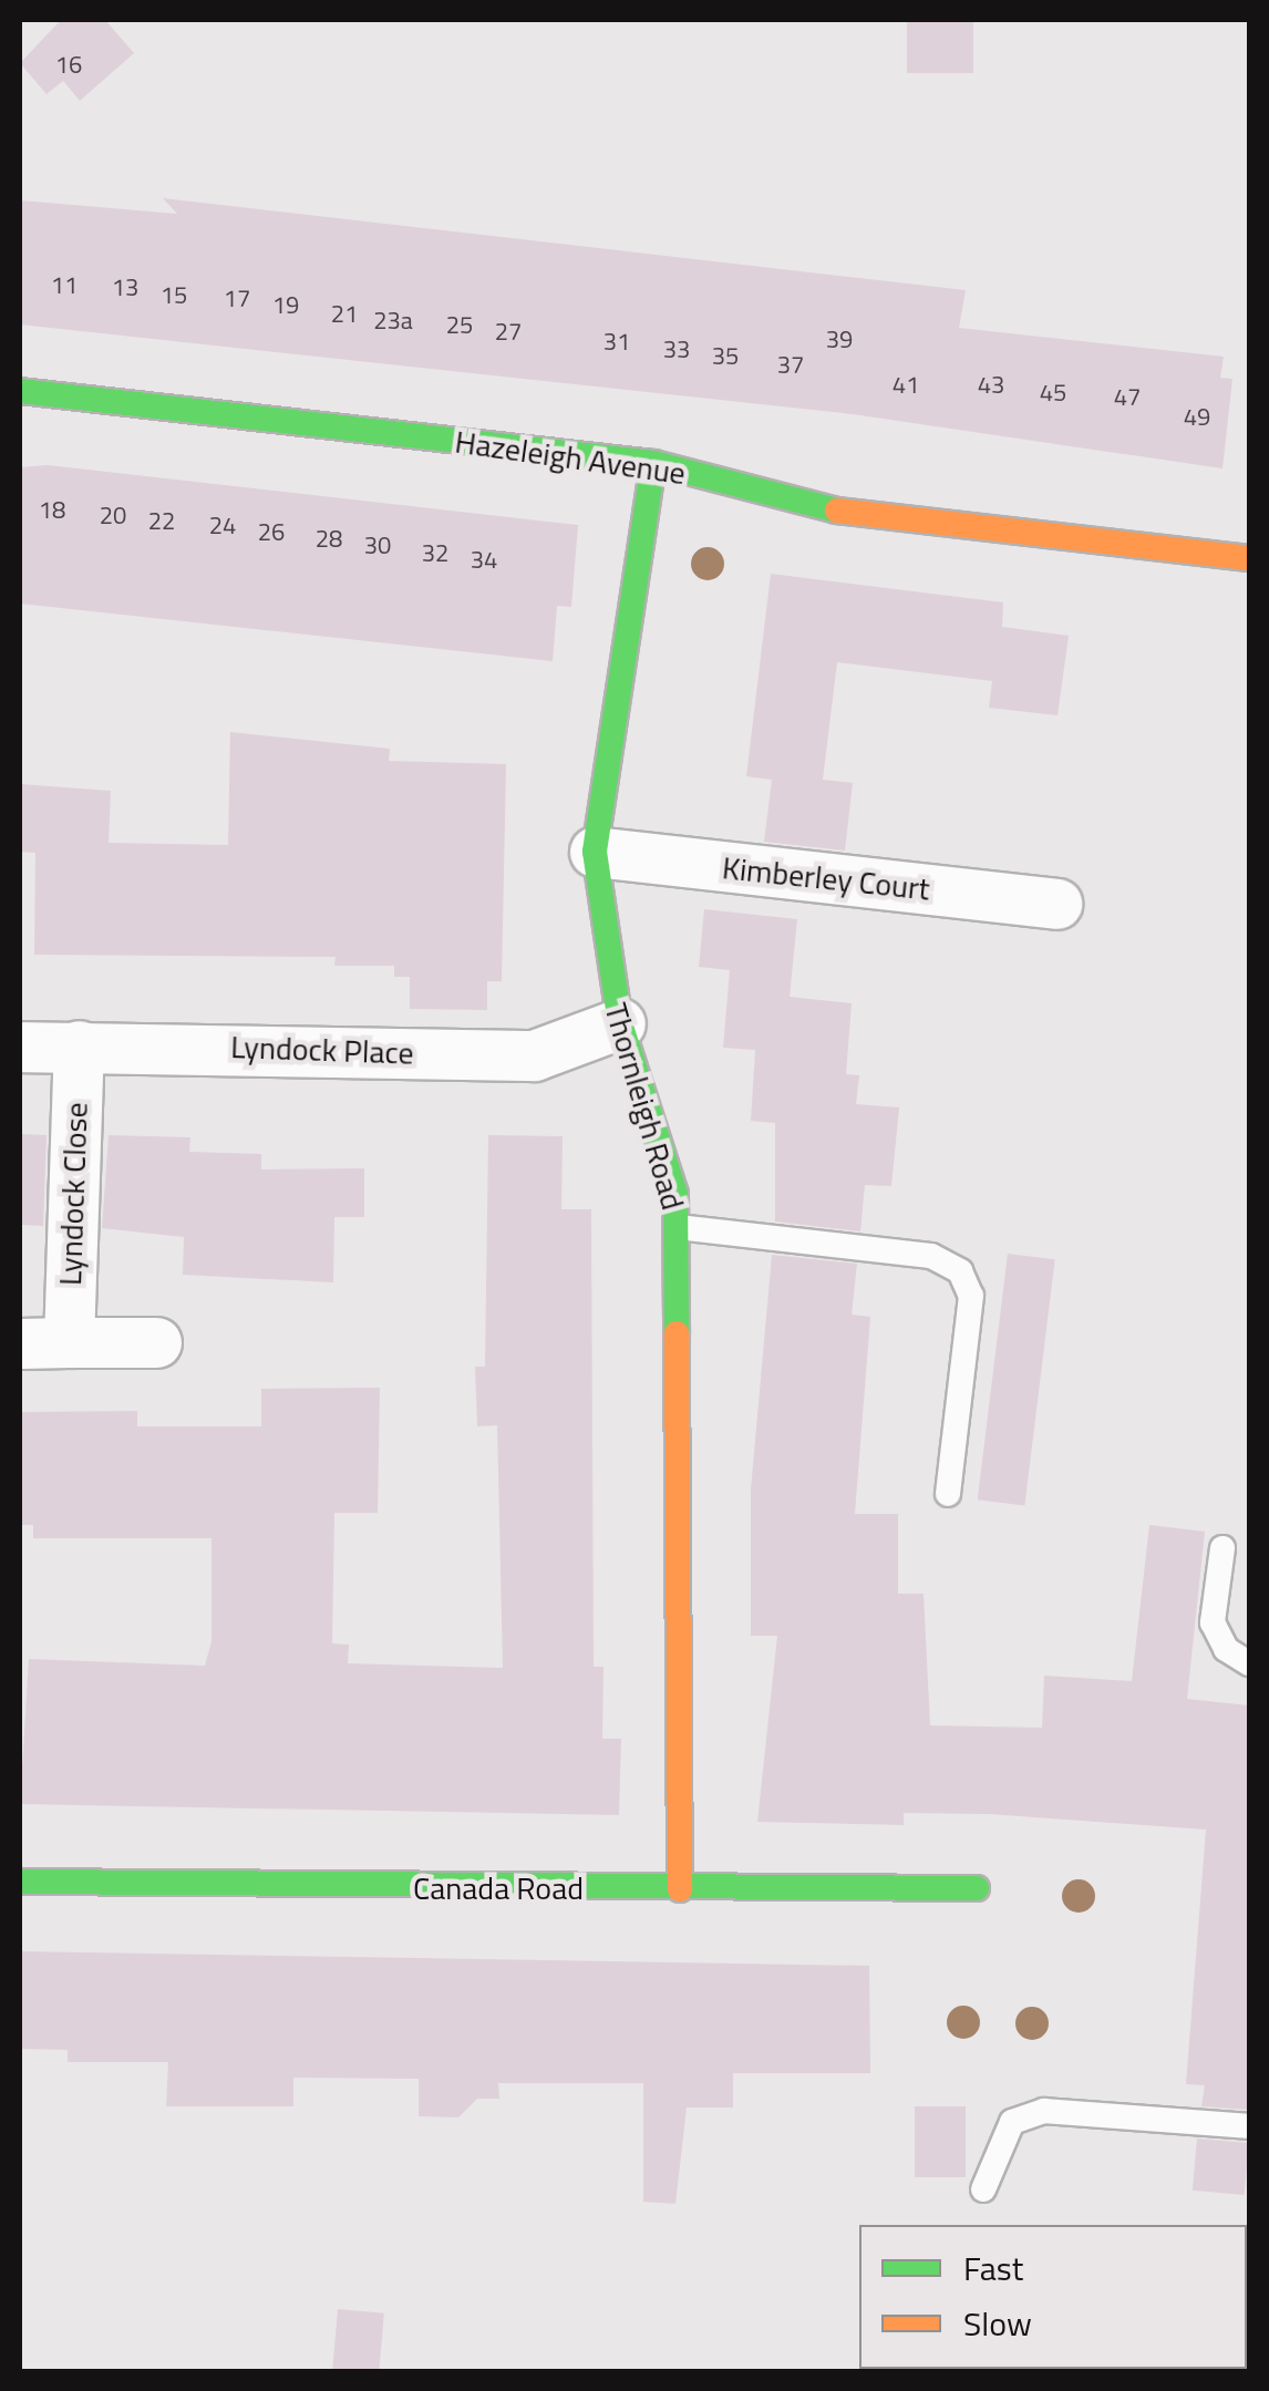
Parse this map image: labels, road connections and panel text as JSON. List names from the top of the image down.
{
  "streets": {
    "street": [
      "Hazeleigh Avenue",
      "Kimberley Court",
      "Lyndock Place",
      "Thornleigh Road",
      "Lyndock Close",
      "Canada Road"
    ]
  },
  "crossings": [
    ["Hazeleigh Avenue", "Thornleigh Road"],
    ["Kimberley Court", "Thornleigh Road"],
    ["Lyndock Place", "Thornleigh Road"],
    ["Lyndock Place", "Lyndock Close"],
    ["Thornleigh Road", "Canada Road"]
  ],
  "house_numbers": [
    "16",
    "11",
    "13",
    "15",
    "17",
    "19",
    "21",
    "23a",
    "25",
    "27",
    "39",
    "31",
    "33",
    "35",
    "37",
    "41",
    "43",
    "45",
    "47",
    "49",
    "18",
    "20",
    "22",
    "24",
    "26",
    "28",
    "30",
    "32",
    "34"
  ],
  "legend": ["Fast", "Slow"]
}
